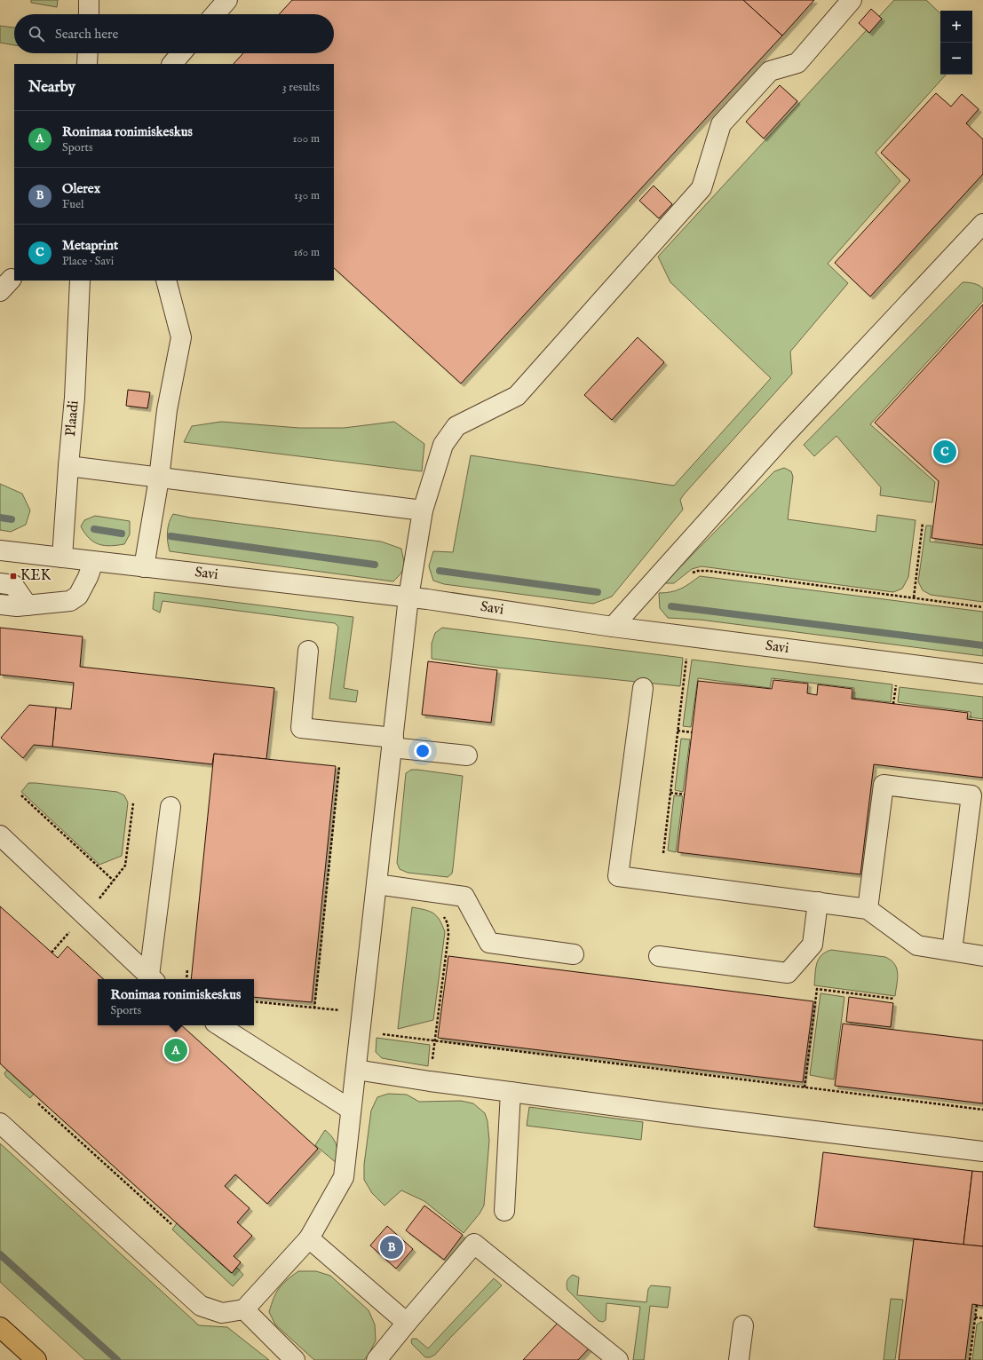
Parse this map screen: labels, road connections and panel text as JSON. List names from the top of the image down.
{
  "streets": {
    "street": ["Plaadi", "Savi"]
  },
  "crossings": [
    ["Plaadi", "Savi"]
  ],
  "places": {
    "transit": ["KEK"]
  },
  "page": {
    "map_buttons": ["+", "−"],
    "search": "Search here",
    "heading": ["Nearby", "3 results"],
    "list": [
      {
        "mark": "A",
        "name": "Ronimaa ronimiskeskus",
        "note": "Sports",
        "value": "100 m"
      },
      {
        "mark": "B",
        "name": "Olerex",
        "note": "Fuel",
        "value": "130 m"
      },
      {
        "mark": "C",
        "name": "Metaprint",
        "note": "Place · Savi",
        "value": "160 m"
      }
    ],
    "pins": ["C", "A", "B"],
    "popup": ["Ronimaa ronimiskeskus", "Sports"]
  }
}
